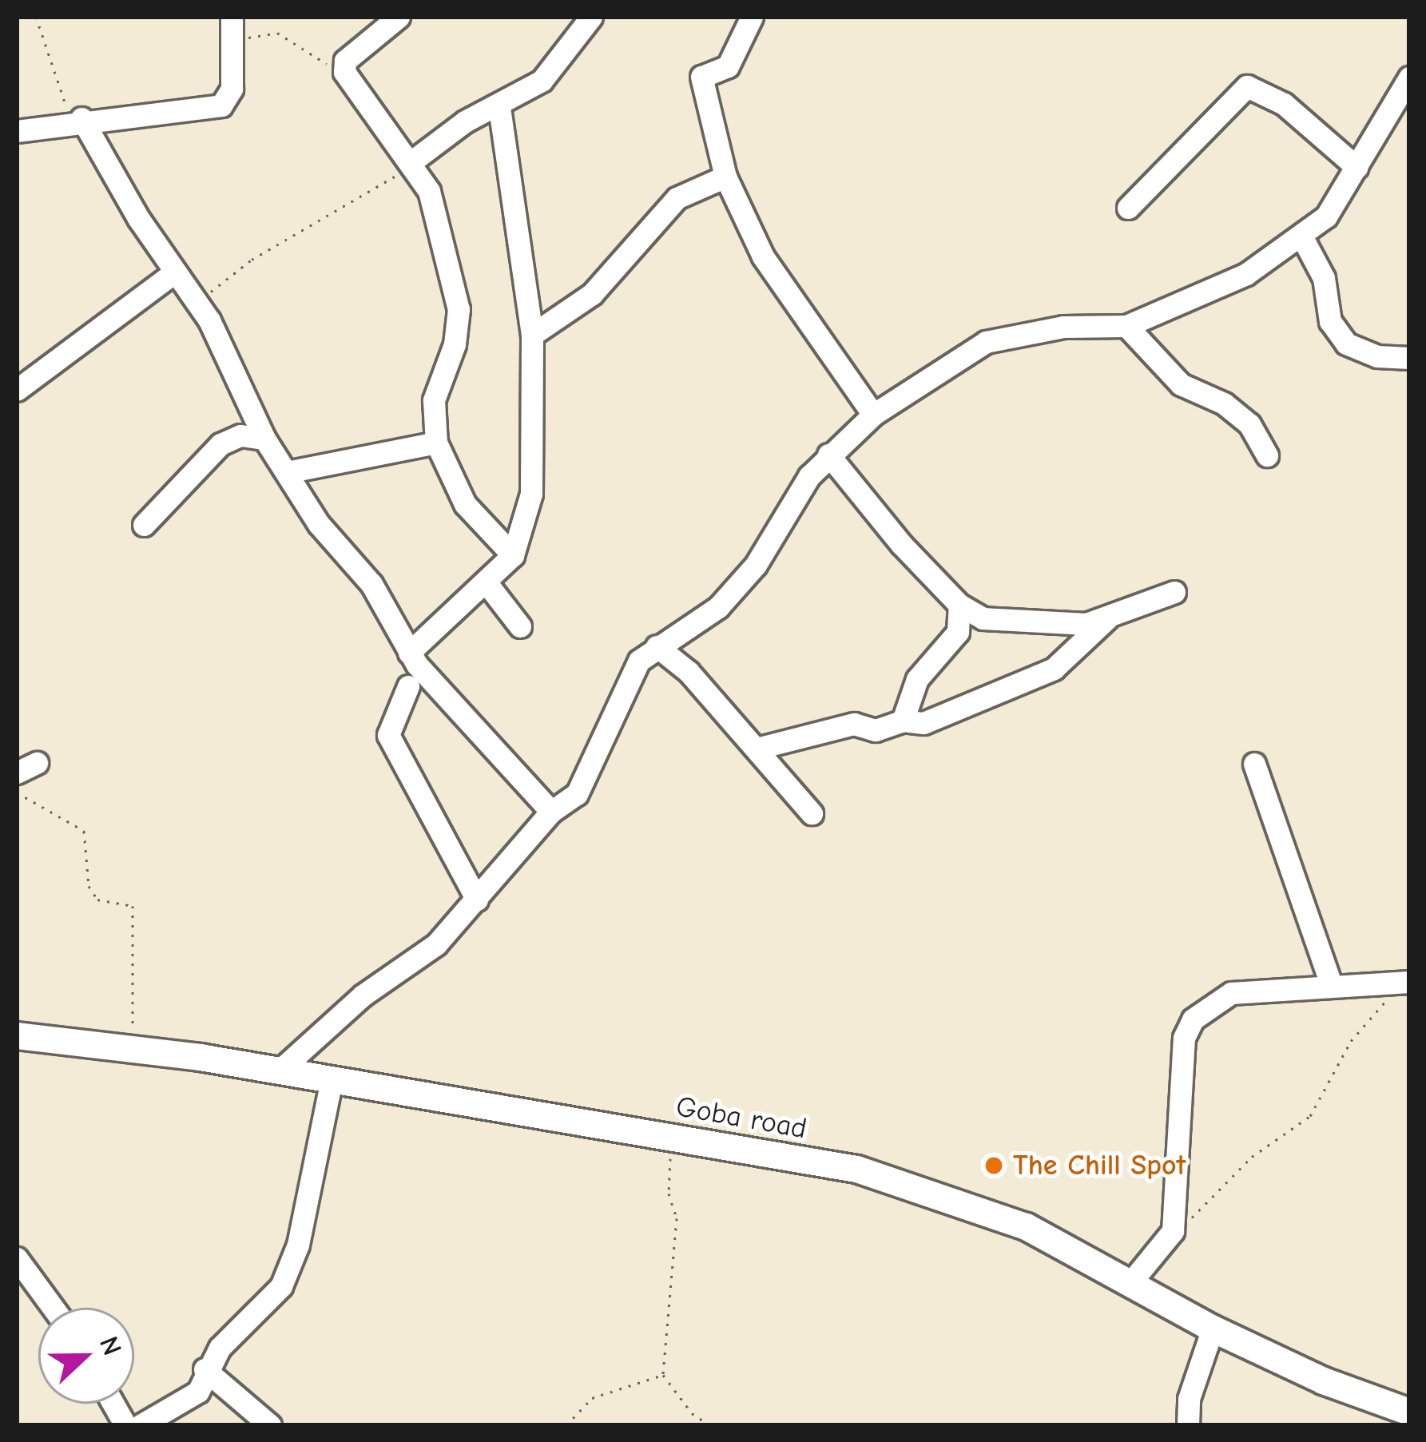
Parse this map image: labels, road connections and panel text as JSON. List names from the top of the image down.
{
  "streets": {
    "main road": ["Goba road"]
  },
  "places": ["The Chill Spot"],
  "north": "right"
}
